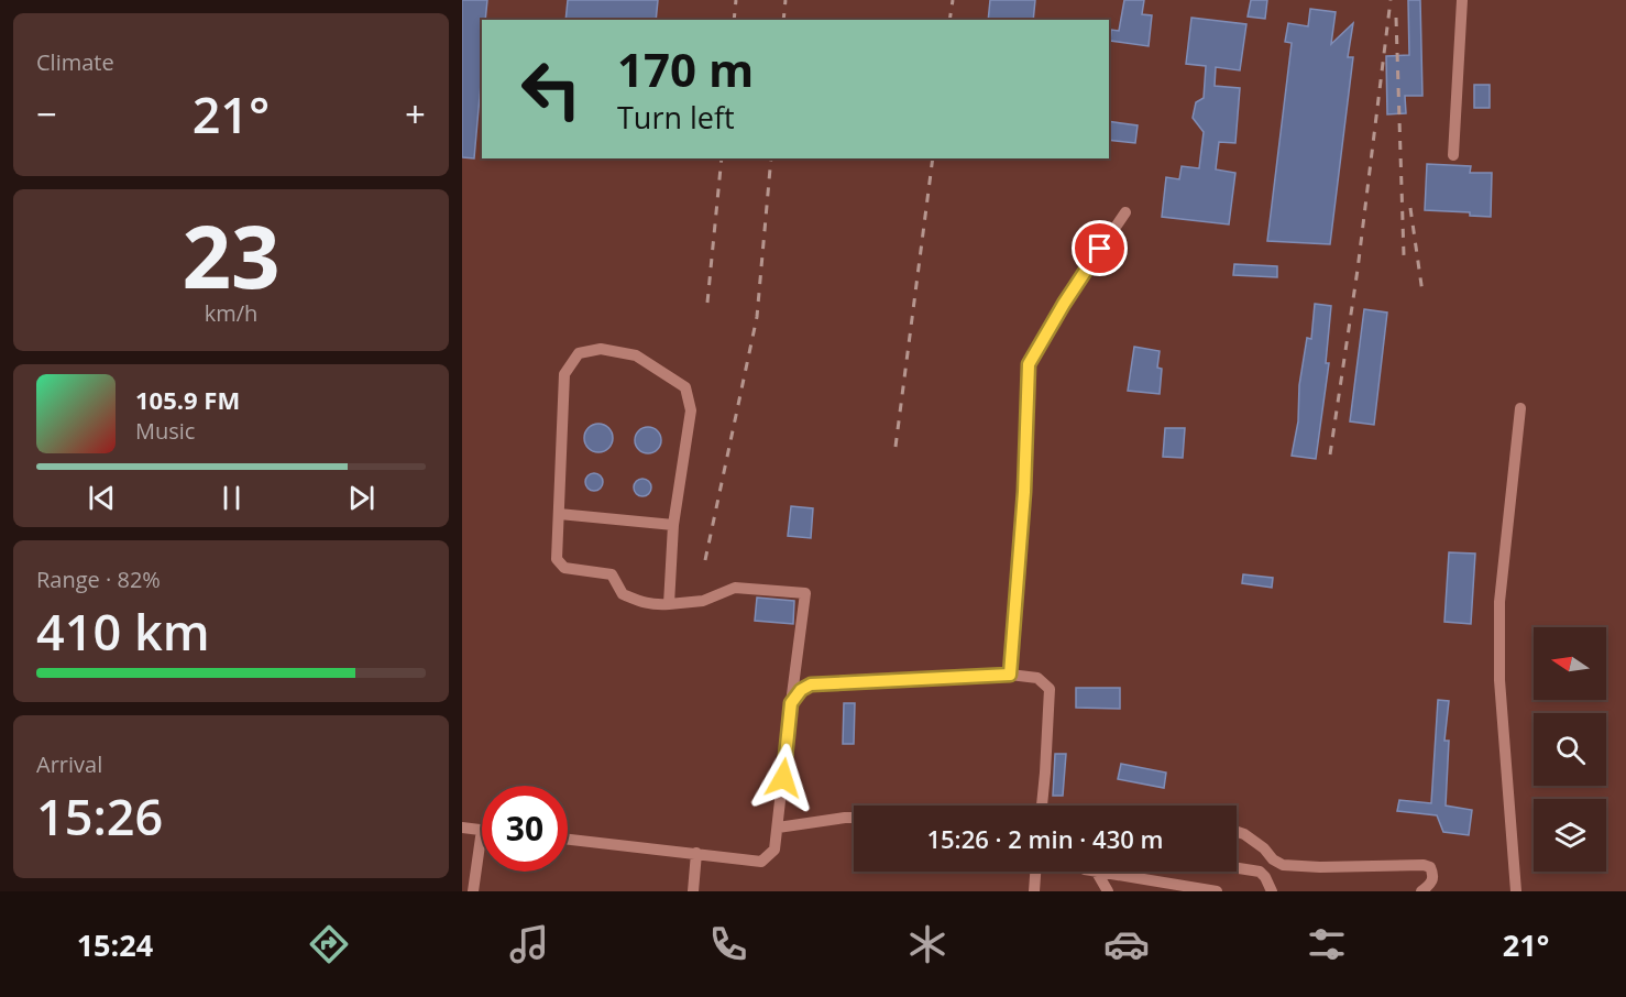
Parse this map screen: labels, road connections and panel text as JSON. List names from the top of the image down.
{
  "north": "left",
  "page": {
    "tile": [
      "Climate",
      ["23", "km/h"],
      ["Range · 82%", "410 km"],
      ["Arrival", "15:26"]
    ],
    "turn": ["170 m", "Turn left"],
    "heat": ["−", "21°", "+"],
    "song": ["105.9 FM", "Music"],
    "limit": "30",
    "trip": "15:26 · 2 min · 430 m",
    "tabs": ["15:24", "21°"]
  }
}
